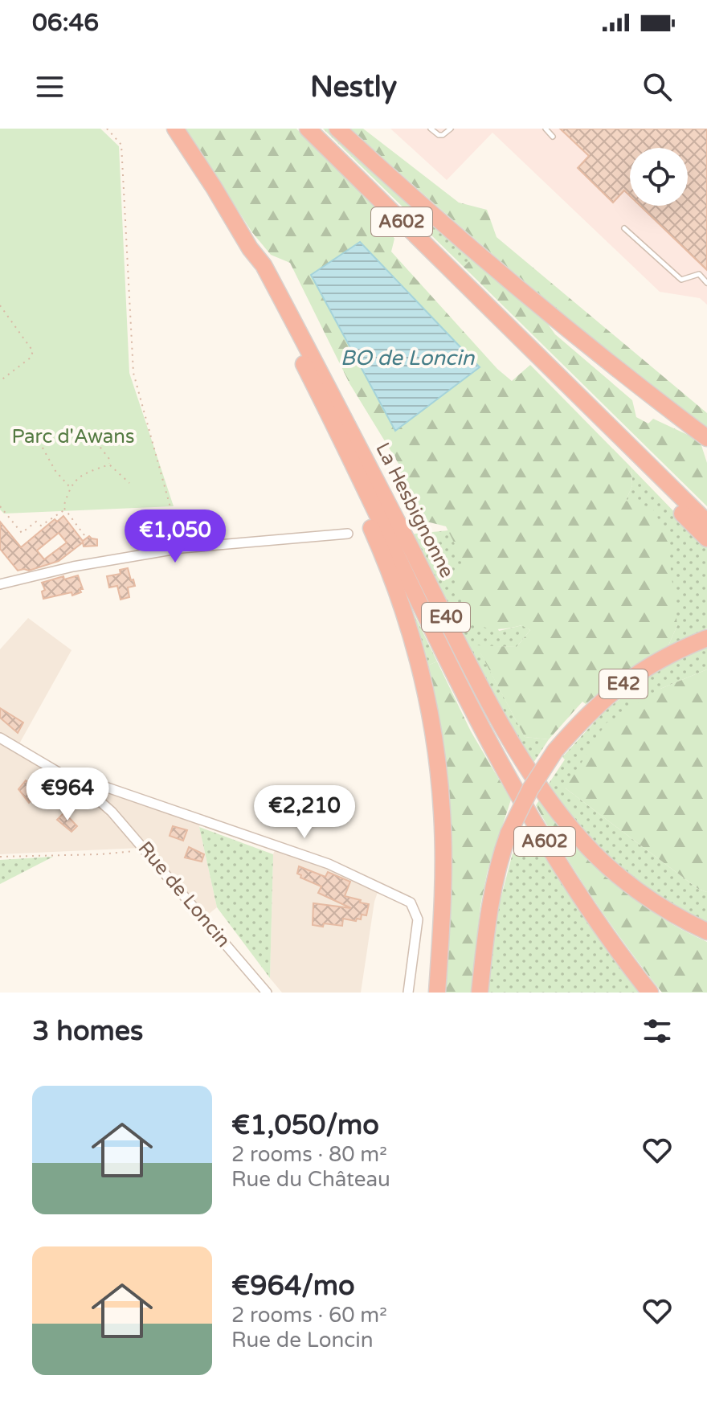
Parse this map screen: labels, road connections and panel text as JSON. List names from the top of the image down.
{
  "streets": {
    "highway": [
      "A602",
      "La Hesbignonne",
      "E40",
      "E42"
    ],
    "street": ["Rue de Loncin"]
  },
  "water": ["BO de Loncin"],
  "parks": ["Parc d'Awans"],
  "page": {
    "status": "06:46",
    "header": "Nestly",
    "price": ["€1,050", "€964", "€2,210"],
    "heading": "3 homes",
    "list": [
      {
        "name": "€1,050/mo",
        "note": "2 rooms · 80 m² · Rue du Château"
      },
      {
        "name": "€964/mo",
        "note": "2 rooms · 60 m² · Rue de Loncin"
      }
    ]
  }
}
